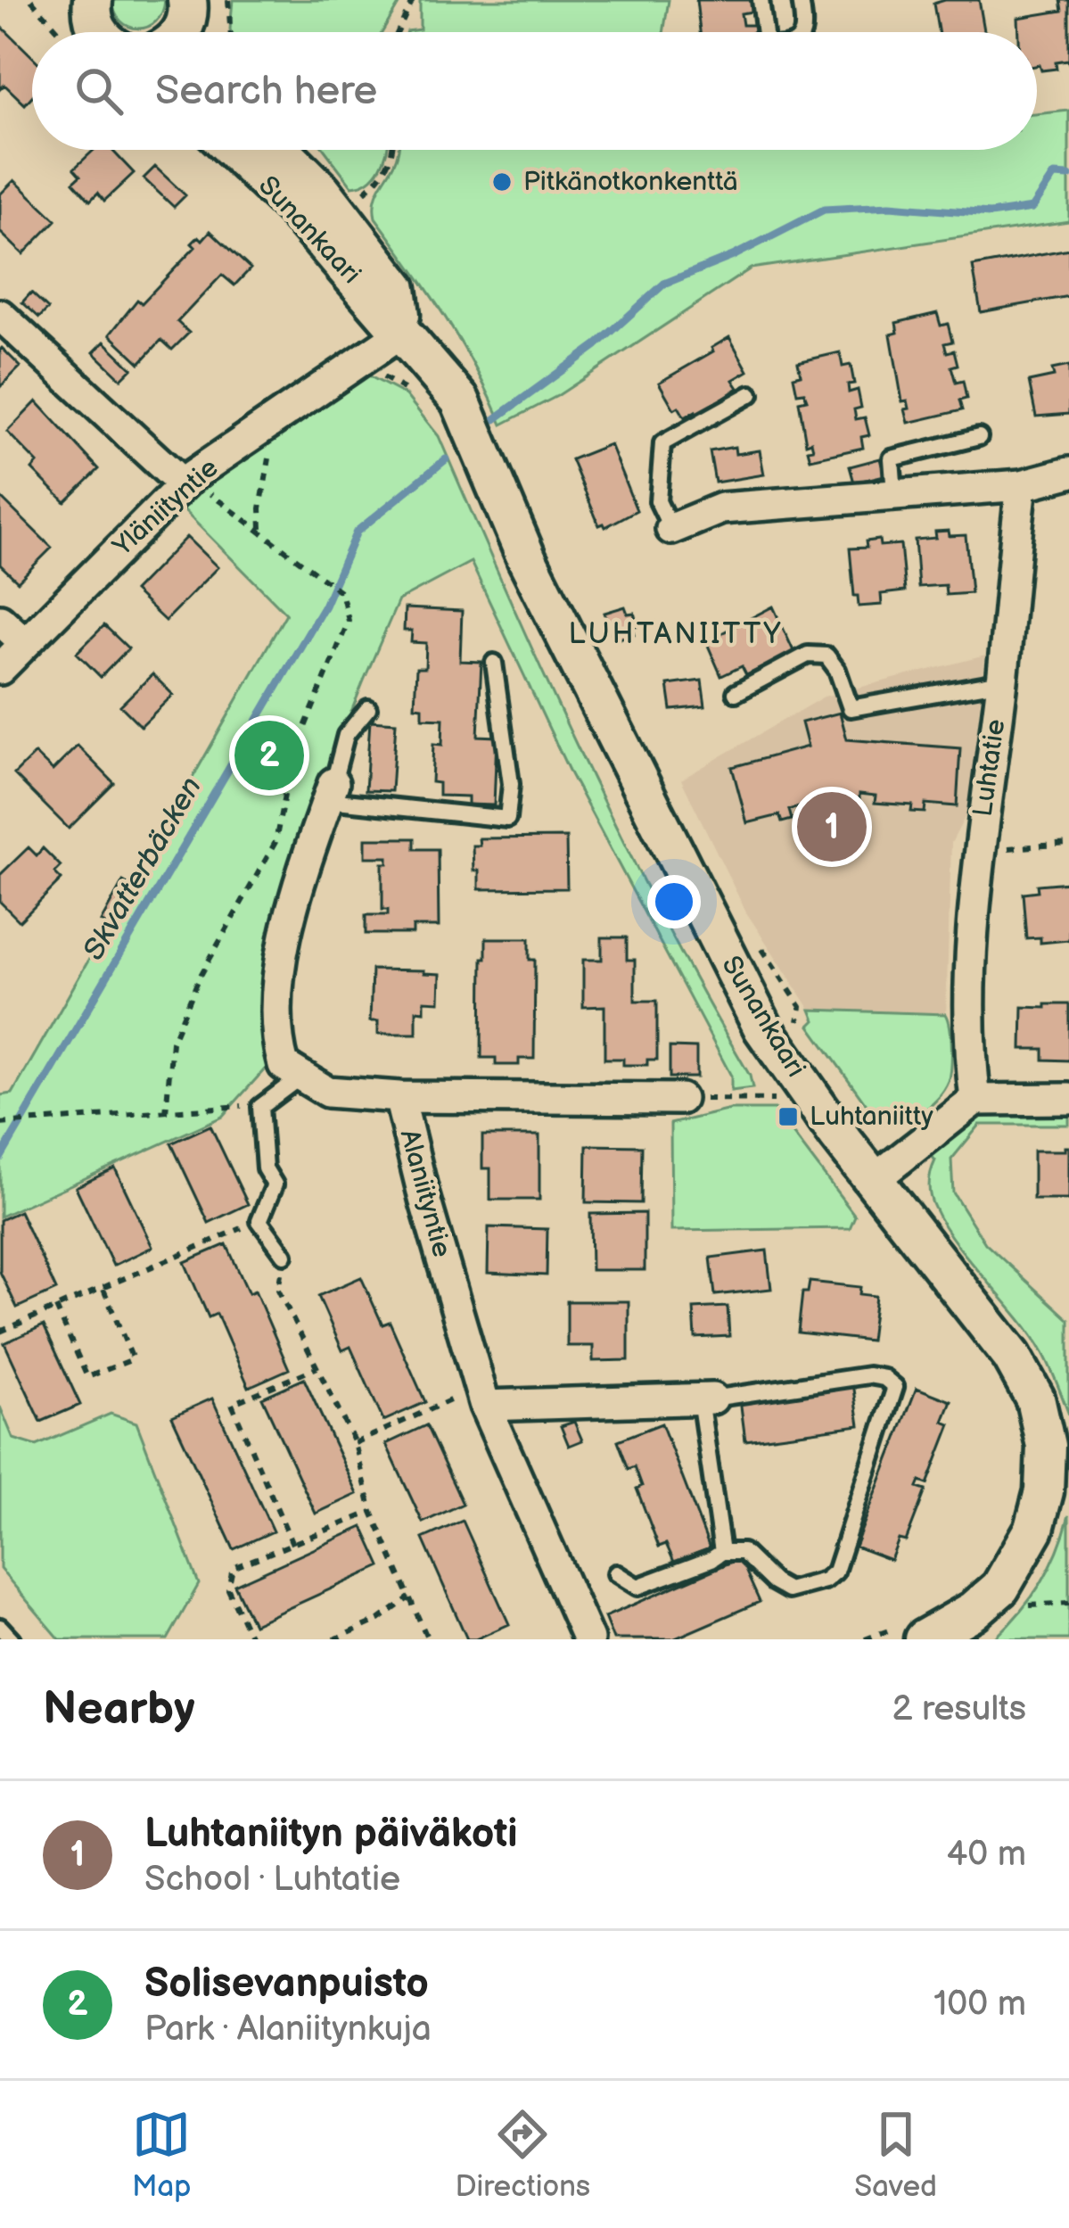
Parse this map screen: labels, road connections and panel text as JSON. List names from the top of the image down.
{
  "streets": {
    "street": [
      "Sunankaari",
      "Yläniityntie",
      "Luhtatie",
      "Alaniityntie"
    ]
  },
  "crossings": [
    ["Sunankaari", "Yläniityntie"]
  ],
  "districts": ["LUHTANIITTY"],
  "water": ["Skvatterbäcken"],
  "places": {
    "other": ["Pitkänotkonkenttä"],
    "transit": ["Luhtaniitty"]
  },
  "page": {
    "search": "Search here",
    "pins": ["2", "1"],
    "heading": ["Nearby", "2 results"],
    "list": [
      {
        "mark": "1",
        "name": "Luhtaniityn päiväkoti",
        "note": "School · Luhtatie",
        "value": "40 m"
      },
      {
        "mark": "2",
        "name": "Solisevanpuisto",
        "note": "Park · Alaniitynkuja",
        "value": "100 m"
      }
    ],
    "nav": ["Map", "Directions", "Saved"]
  }
}
